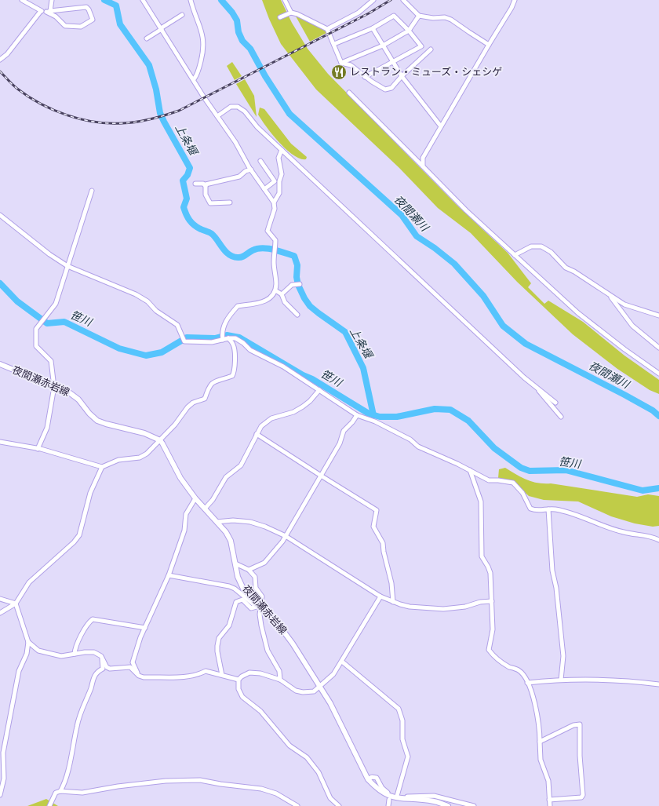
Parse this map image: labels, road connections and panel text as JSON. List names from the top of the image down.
{
  "streets": {
    "main road": ["夜間瀬赤岩線"]
  },
  "water": ["上条堰", "夜間瀬川", "笹川"],
  "places": {
    "restaurant": ["レストラン・ミューズ・シェシゲ"]
  }
}
